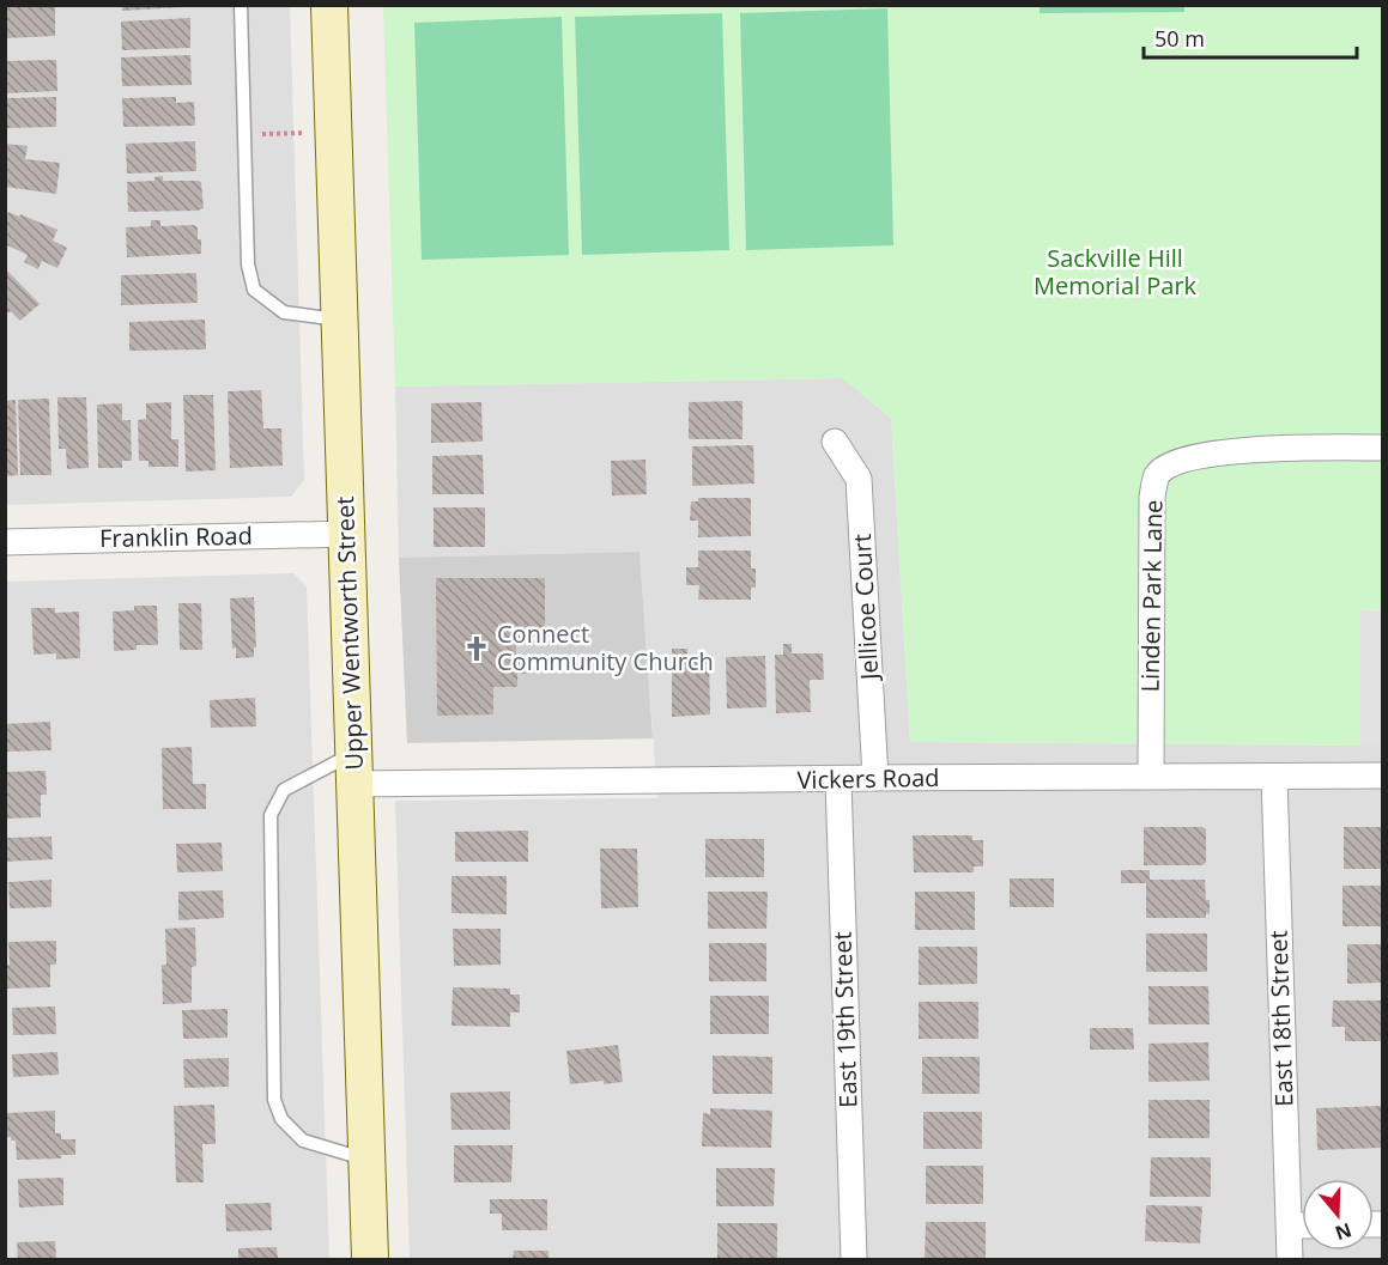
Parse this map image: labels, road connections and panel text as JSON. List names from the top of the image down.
{
  "streets": {
    "main road": ["Upper Wentworth Street"],
    "street": [
      "Franklin Road",
      "Linden Park Lane",
      "Jellicoe Court",
      "Vickers Road",
      "East 18th Street",
      "East 19th Street"
    ]
  },
  "crossings": [
    ["Franklin Road", "Upper Wentworth Street"],
    ["Linden Park Lane", "Vickers Road"],
    ["Jellicoe Court", "Vickers Road"],
    ["Upper Wentworth Street", "Vickers Road"],
    ["Vickers Road", "East 18th Street"],
    ["Vickers Road", "East 19th Street"]
  ],
  "parks": ["Sackville Hill Memorial Park"],
  "places": {
    "church": ["Connect Community Church"]
  },
  "scale_bar": "50 m",
  "north": "bottom"
}
